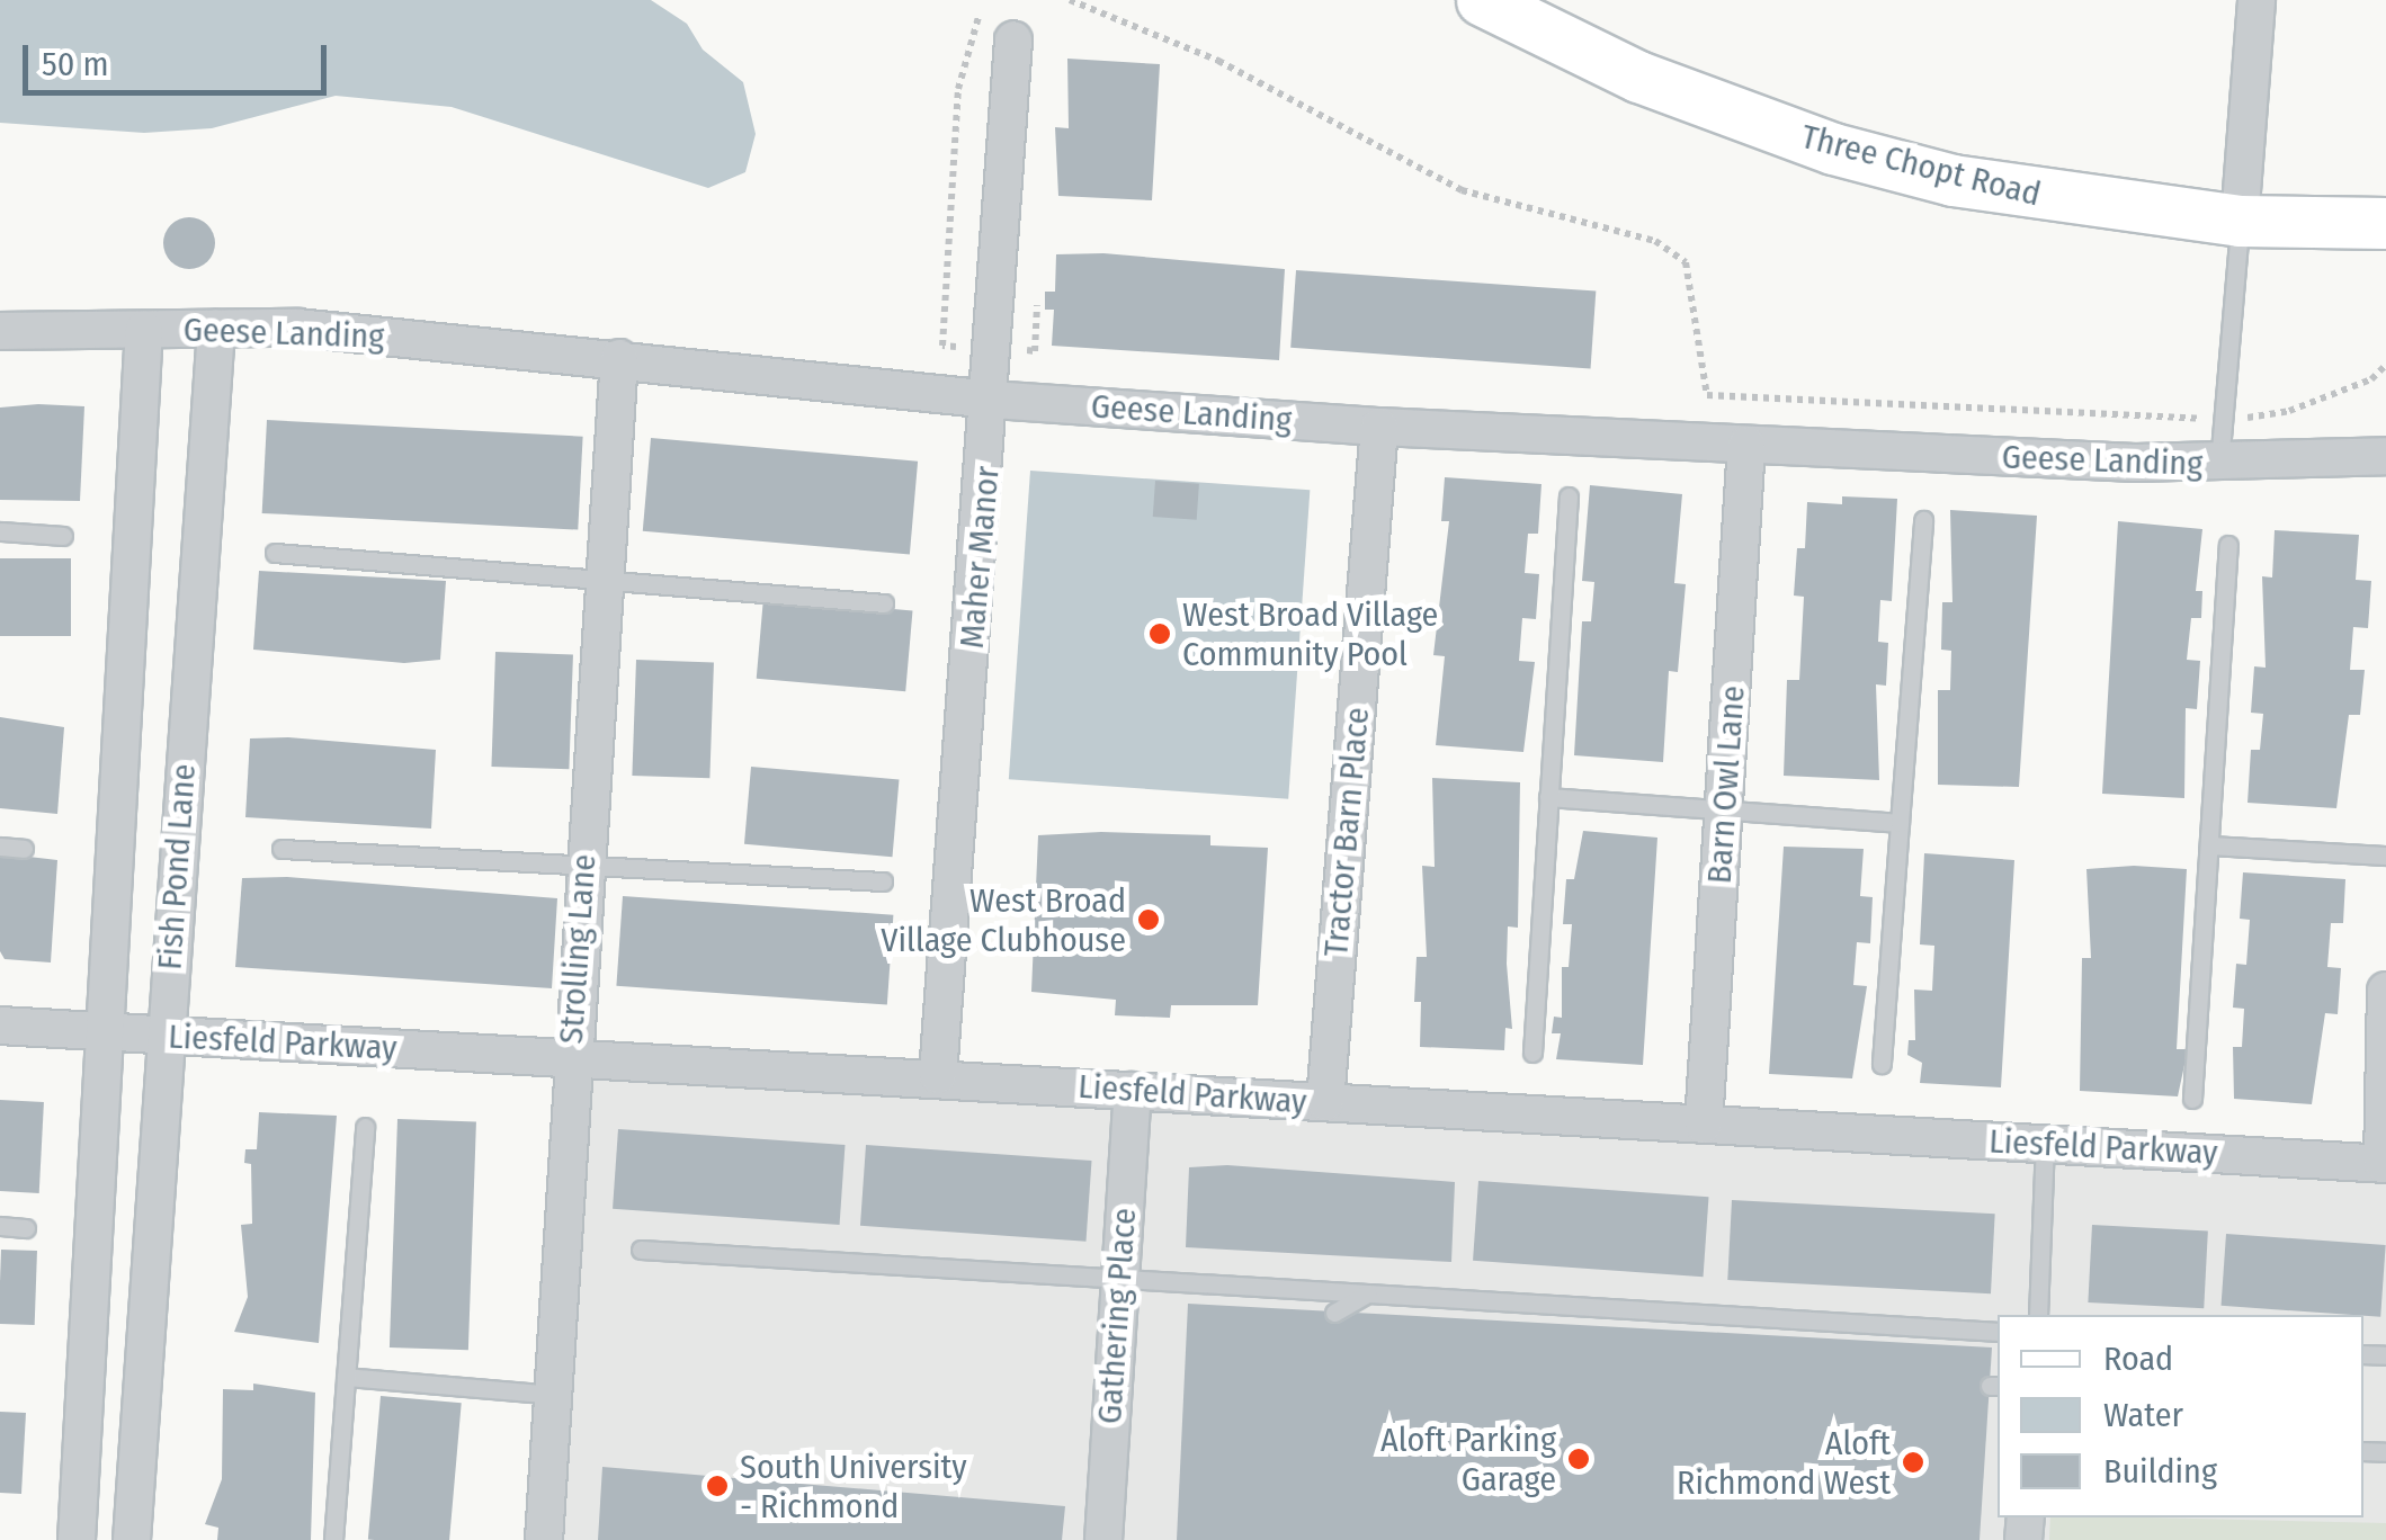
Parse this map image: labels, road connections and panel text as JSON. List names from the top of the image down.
{
  "streets": {
    "main road": ["Three Chopt Road"],
    "street": [
      "Geese Landing",
      "Maher Manor",
      "Barn Owl Lane",
      "Tractor Barn Place",
      "Fish Pond Lane",
      "Strolling Lane",
      "Liesfeld Parkway",
      "Gathering Place"
    ]
  },
  "crossings": [
    ["Geese Landing", "Maher Manor"],
    ["Geese Landing", "Barn Owl Lane"],
    ["Geese Landing", "Tractor Barn Place"],
    ["Geese Landing", "Fish Pond Lane"],
    ["Geese Landing", "Strolling Lane"],
    ["Maher Manor", "Liesfeld Parkway"],
    ["Barn Owl Lane", "Liesfeld Parkway"],
    ["Tractor Barn Place", "Liesfeld Parkway"],
    ["Fish Pond Lane", "Liesfeld Parkway"],
    ["Strolling Lane", "Liesfeld Parkway"],
    ["Liesfeld Parkway", "Gathering Place"]
  ],
  "places": [
    "West Broad Village Community Pool",
    "West Broad Village Clubhouse",
    "Aloft Parking Garage",
    "Aloft Richmond West",
    "South University - Richmond"
  ],
  "legend": ["Road", "Water", "Building"],
  "scale_bar": "50 m"
}
